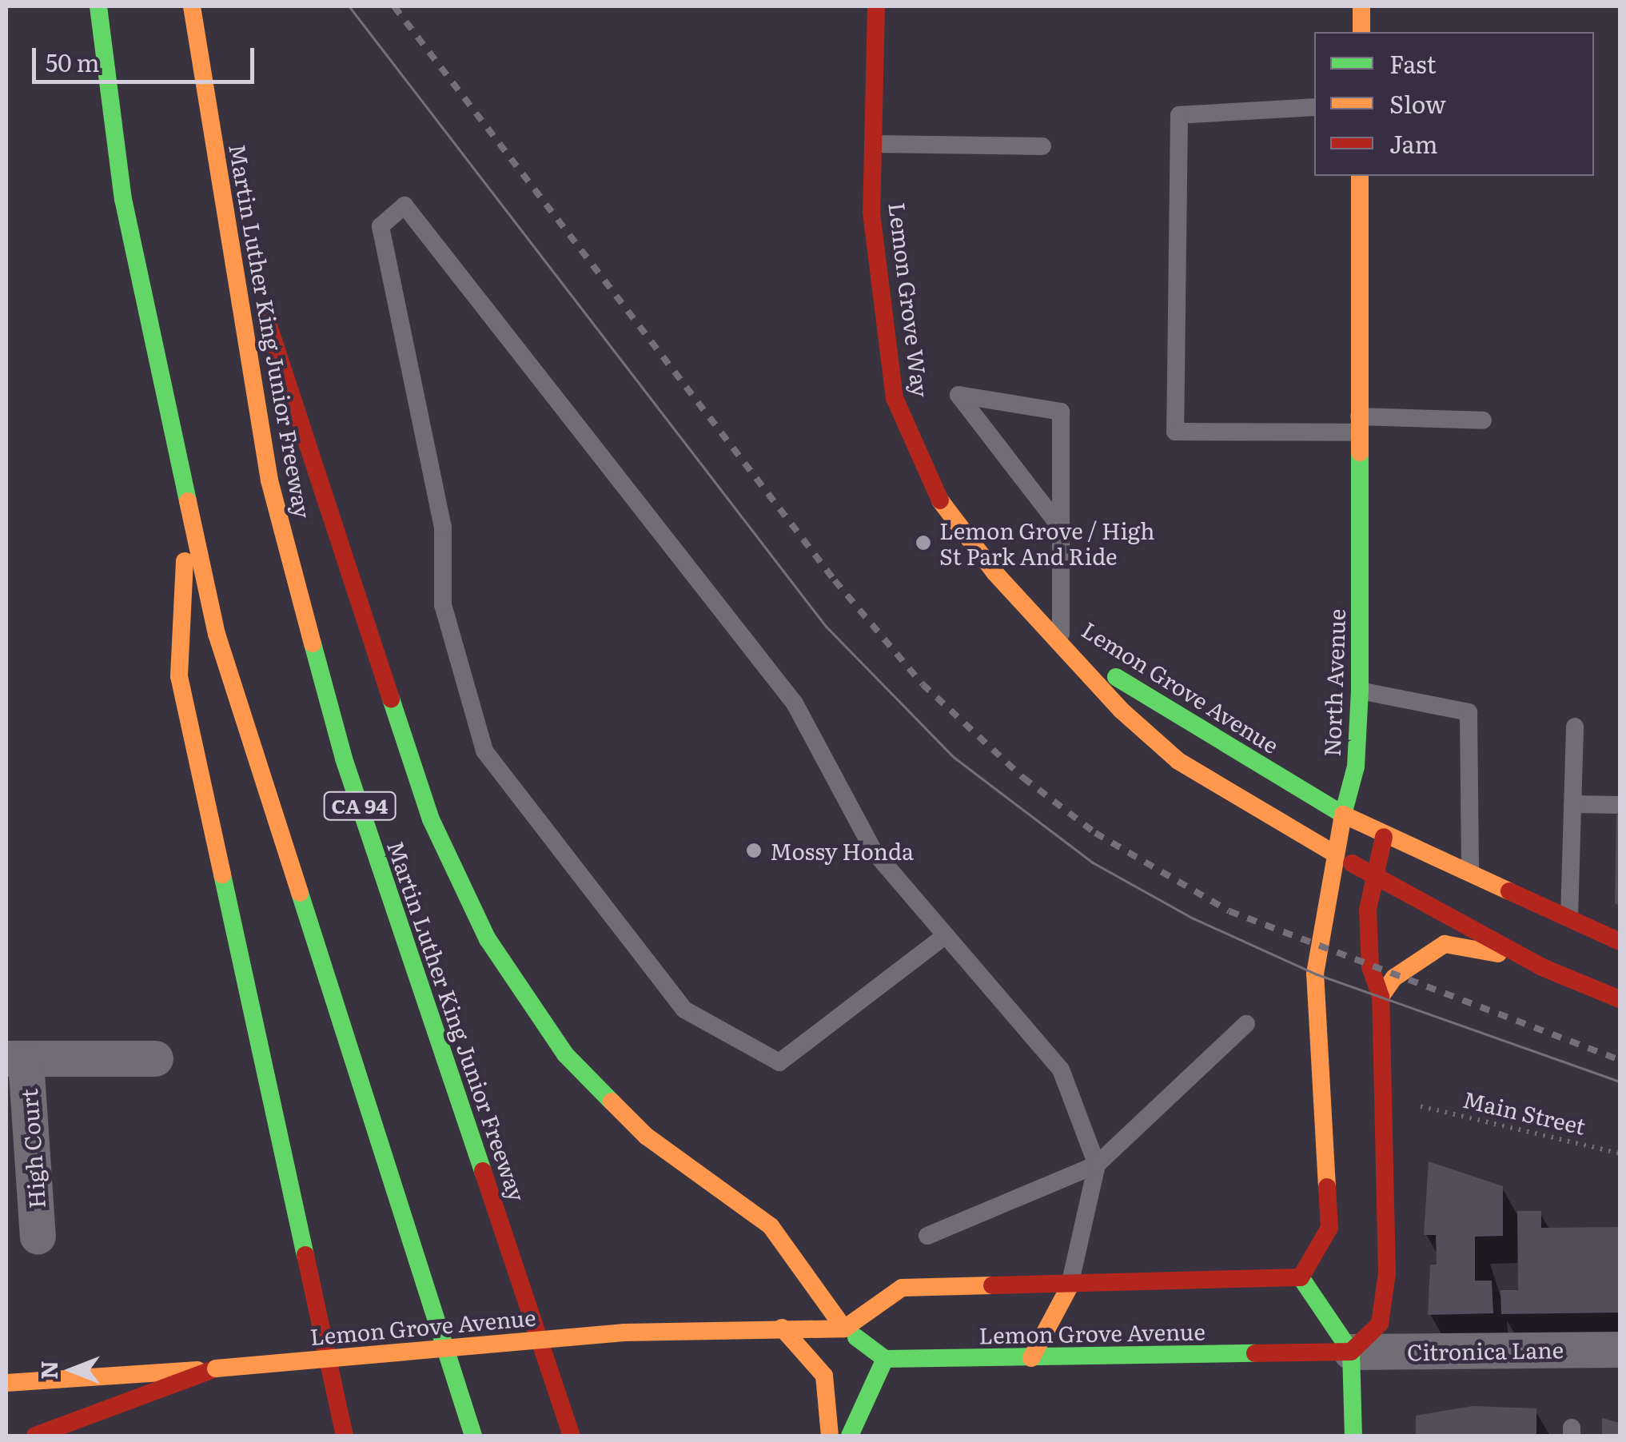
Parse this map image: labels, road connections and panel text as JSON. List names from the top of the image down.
{
  "streets": {
    "main road": [
      "Lemon Grove Way",
      "Martin Luther King Junior Freeway",
      "North Avenue",
      "Lemon Grove Avenue",
      "CA 94"
    ],
    "street": ["High Court", "Citronica Lane"],
    "path": ["Main Street"]
  },
  "crossings": [
    ["Lemon Grove Way", "Lemon Grove Avenue"],
    ["North Avenue", "Lemon Grove Avenue"],
    ["Lemon Grove Avenue", "Citronica Lane"]
  ],
  "places": ["Lemon Grove / High St Park And Ride", "Mossy Honda"],
  "legend": ["Fast", "Slow", "Jam"],
  "scale_bar": "50 m",
  "north": "left"
}
